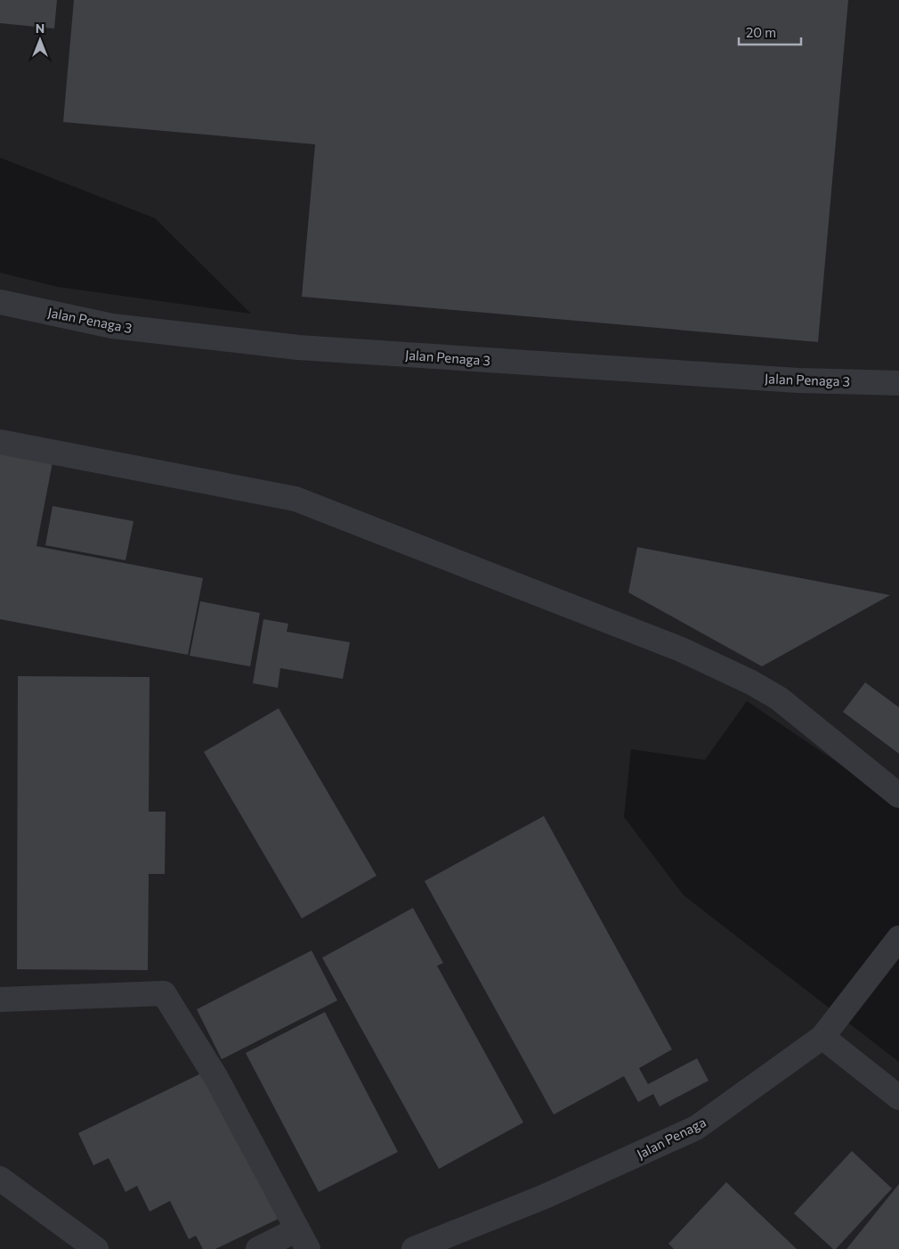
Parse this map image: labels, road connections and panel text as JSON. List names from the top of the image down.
{
  "streets": {
    "street": ["Jalan Penaga 3", "Jalan Penaga"]
  },
  "scale_bar": "20 m",
  "north": "top"
}
